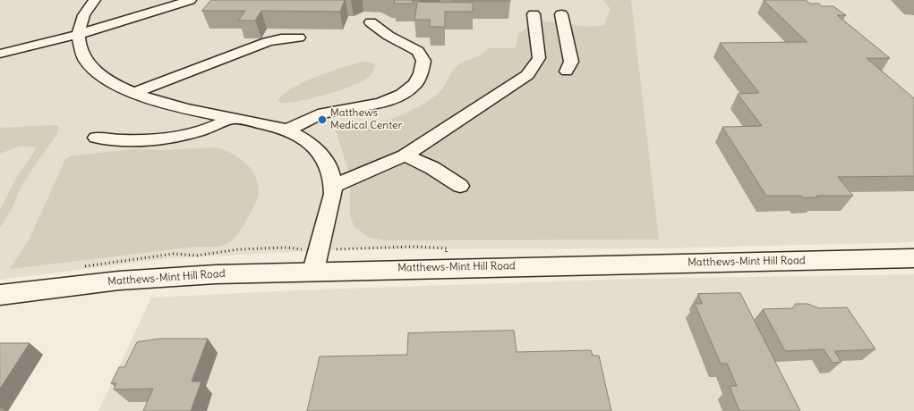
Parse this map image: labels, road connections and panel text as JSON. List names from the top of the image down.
{
  "streets": {
    "main road": ["Matthews-Mint Hill Road"]
  },
  "places": ["Matthews Medical Center"]
}
